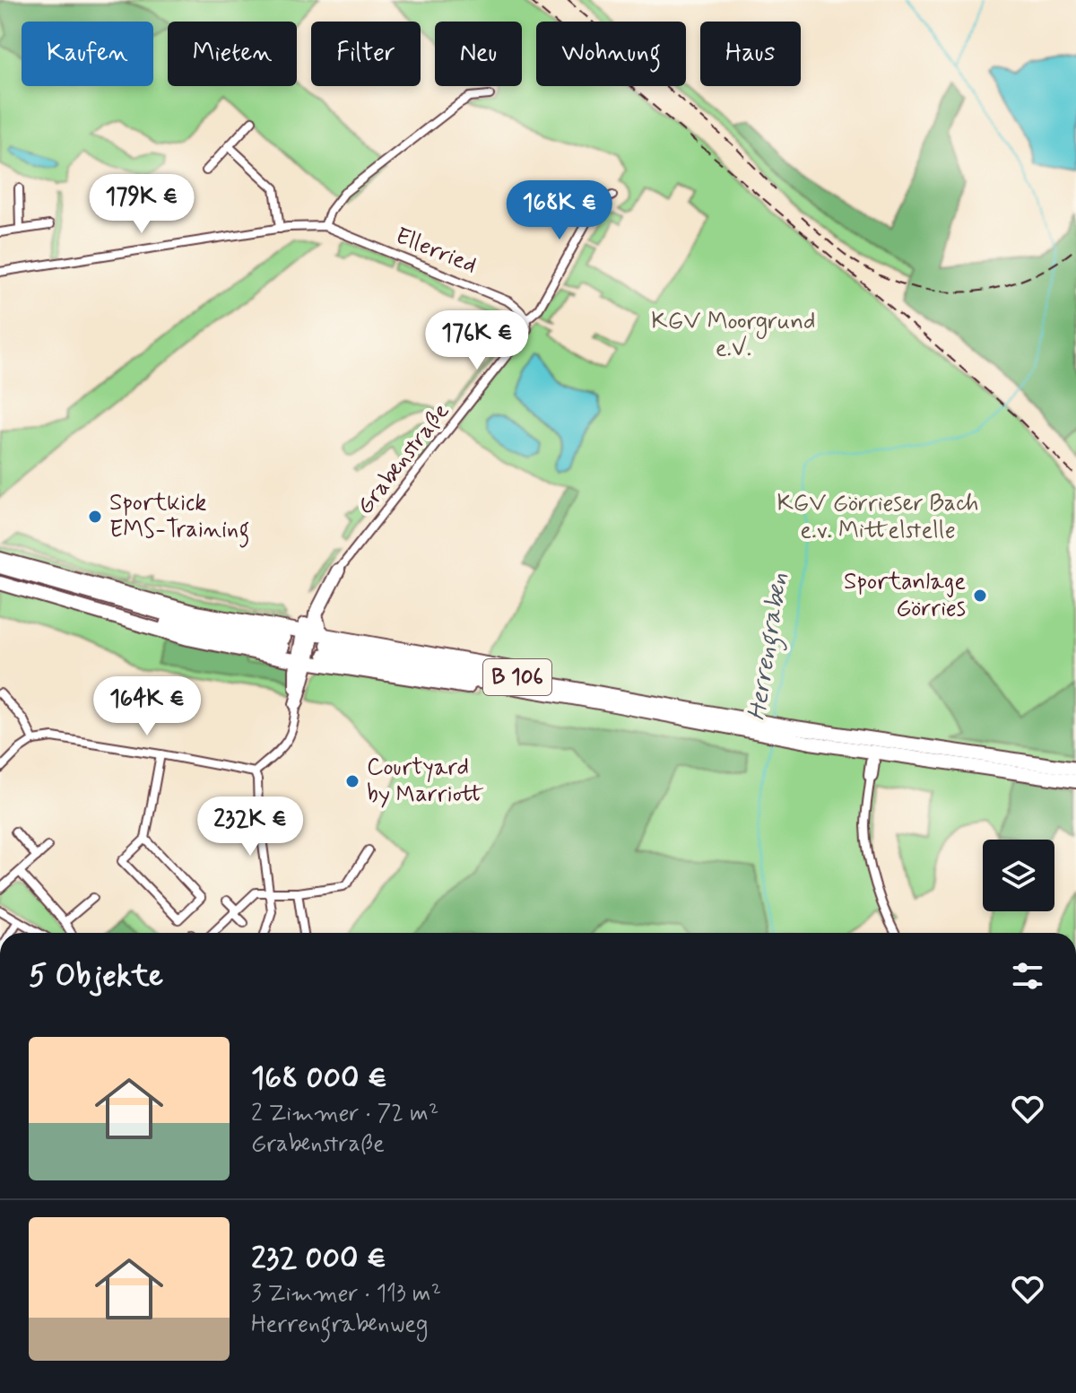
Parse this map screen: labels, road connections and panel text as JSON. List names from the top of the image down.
{
  "streets": {
    "highway": ["B 106"],
    "street": ["Ellerried", "Grabenstraße"]
  },
  "crossings": [
    ["Ellerried", "Grabenstraße"]
  ],
  "water": ["Herrengraben"],
  "parks": ["KGV Moorgrund e.V.", "KGV Görrieser Bach e.v. Mittelstelle"],
  "places": ["Sportkick EMS-Training", "Sportanlage Görries", "Courtyard by Marriott"],
  "page": {
    "chip": [
      "Kaufen",
      "Mieten",
      "Filter",
      "Neu",
      "Wohnung",
      "Haus"
    ],
    "price": [
      "179K €",
      "168K €",
      "176K €",
      "164K €",
      "232K €"
    ],
    "heading": "5 Objekte",
    "list": [
      {
        "name": "168 000 €",
        "note": "2 Zimmer · 72 m² · Grabenstraße"
      },
      {
        "name": "232 000 €",
        "note": "3 Zimmer · 113 m² · Herrengrabenweg"
      }
    ]
  }
}
